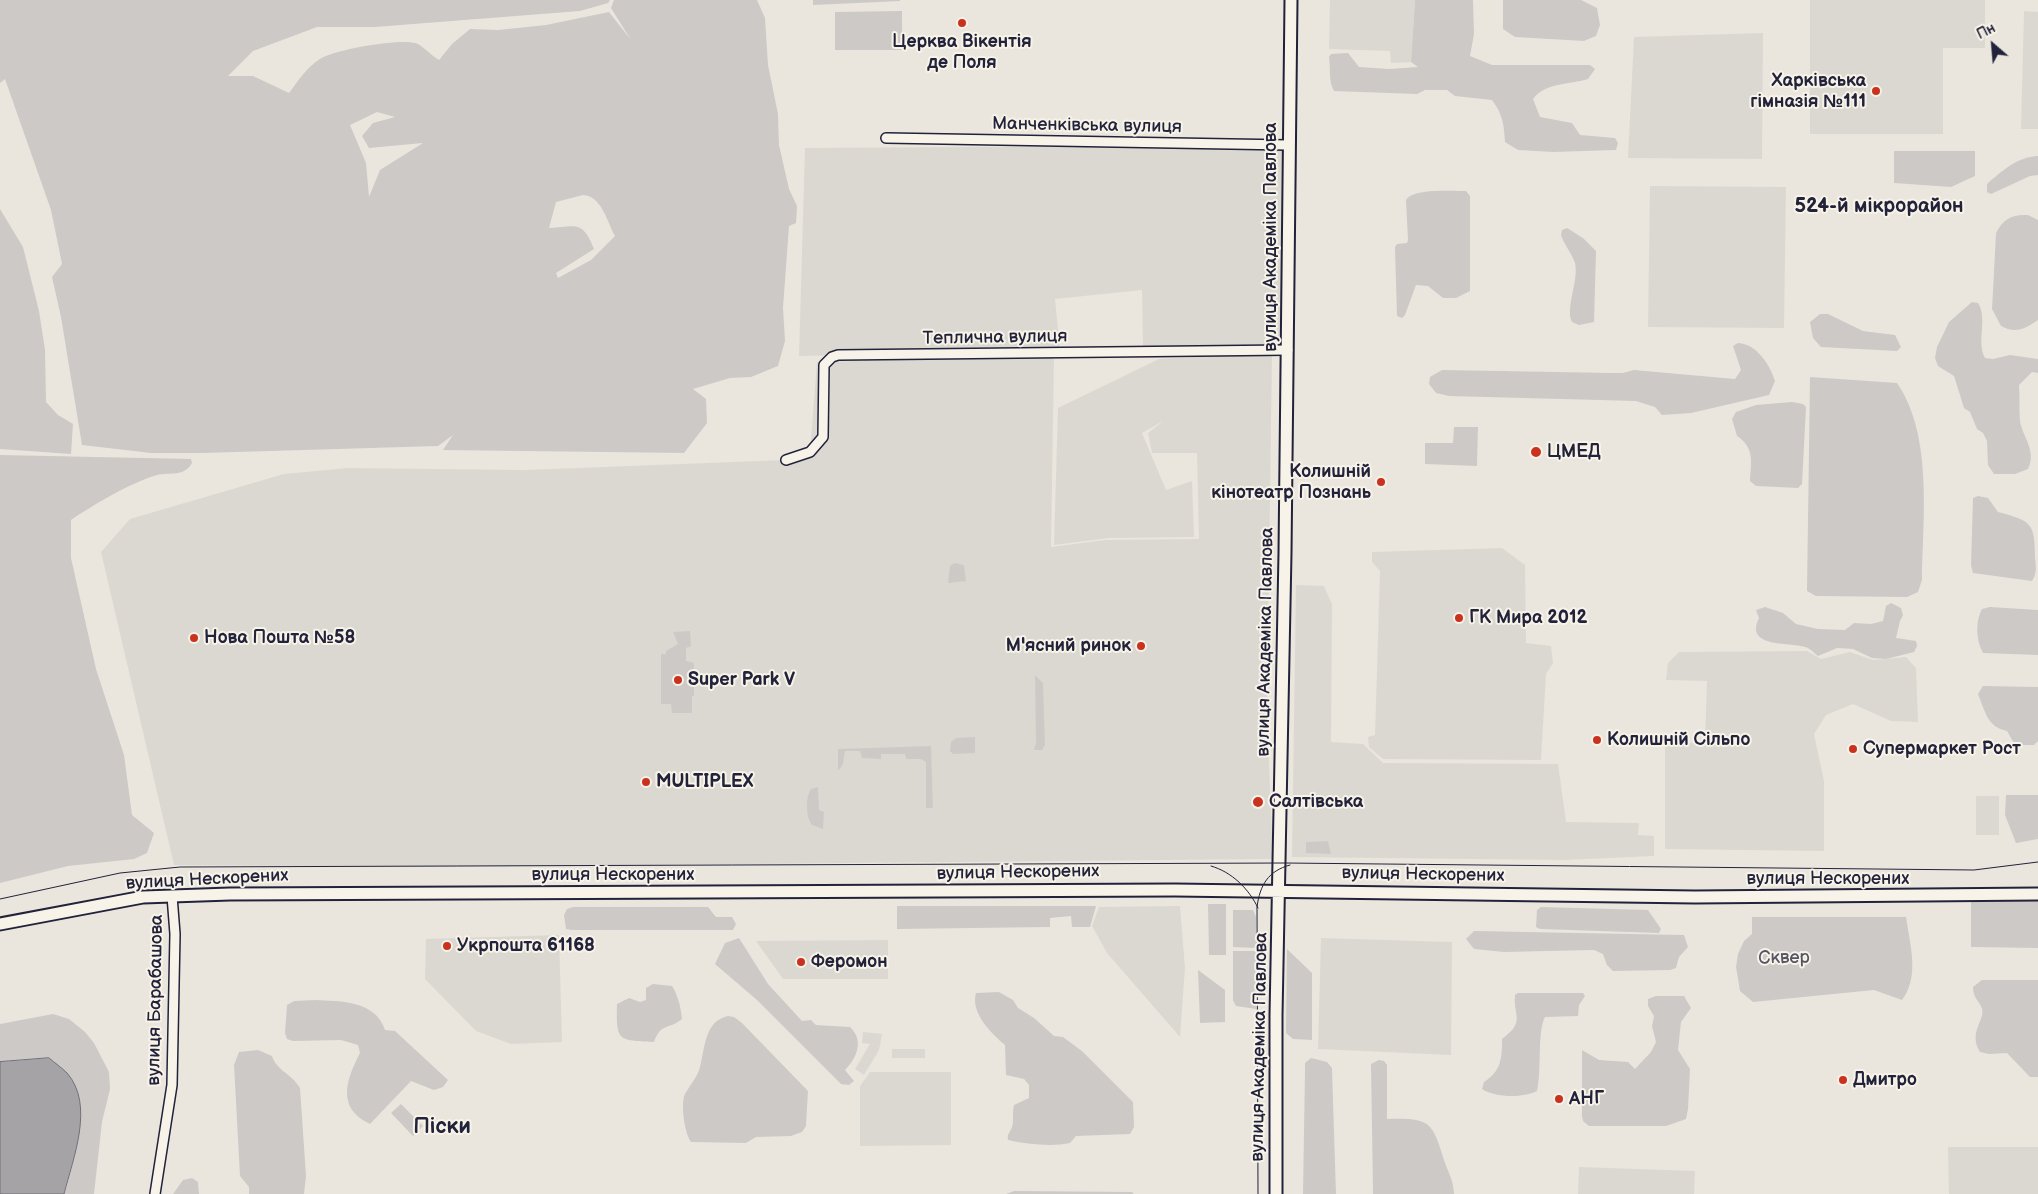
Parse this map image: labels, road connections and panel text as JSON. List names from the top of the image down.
{
  "streets": {
    "main road": ["вулиця Академіка Павлова", "вулиця Нескорених"],
    "street": ["Манченківська вулиця", "Теплична вулиця", "вулиця Барабашова"]
  },
  "crossings": [
    ["Манченківська вулиця", "вулиця Академіка Павлова"],
    ["вулиця Академіка Павлова", "Теплична вулиця"],
    ["вулиця Академіка Павлова", "вулиця Нескорених"],
    ["вулиця Нескорених", "вулиця Барабашова"]
  ],
  "districts": ["524-й мікрорайон", "Піски"],
  "parks": ["Сквер"],
  "places": [
    "Церква Вікентія де Поля",
    "Харківська гімназія №111",
    "ЦМЕД",
    "Колишній кінотеатр Познань",
    "ГК Мира 2012",
    "Нова Пошта №58",
    "М'ясний ринок",
    "Super Park V",
    "Колишній Сільпо",
    "Супермаркет Рост",
    "MULTIPLEX",
    "Салтівська",
    "Укрпошта 61168",
    "Феромон",
    "Дмитро",
    "АНГ"
  ],
  "north": "top left"
}
